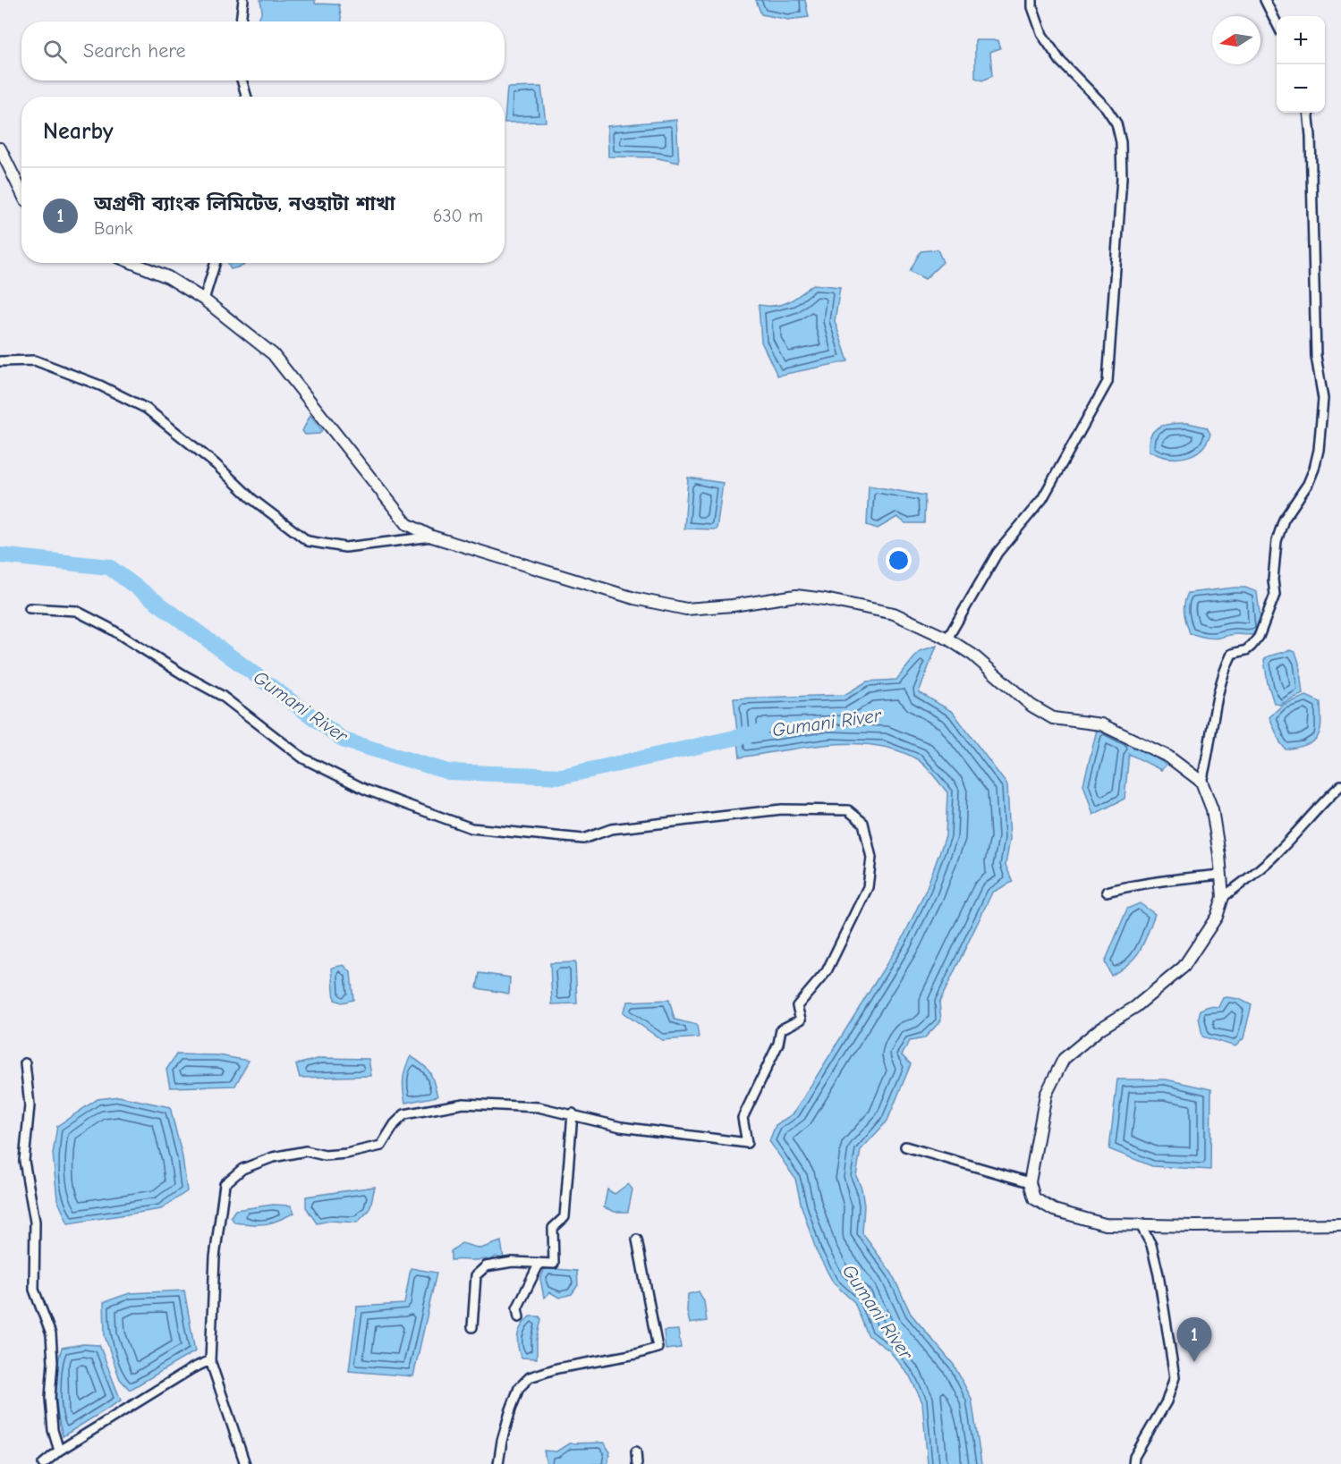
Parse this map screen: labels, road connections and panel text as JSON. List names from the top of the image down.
{
  "water": ["Gumani River"],
  "north": "left",
  "page": {
    "map_buttons": ["+", "−"],
    "search": "Search here",
    "heading": "Nearby",
    "list": [
      {
        "mark": "1",
        "name": "অগ্রণী ব্যাংক লিমিটেড, নওহাটা শাখা",
        "note": "Bank",
        "value": "630 m"
      }
    ],
    "pins": "1"
  }
}
